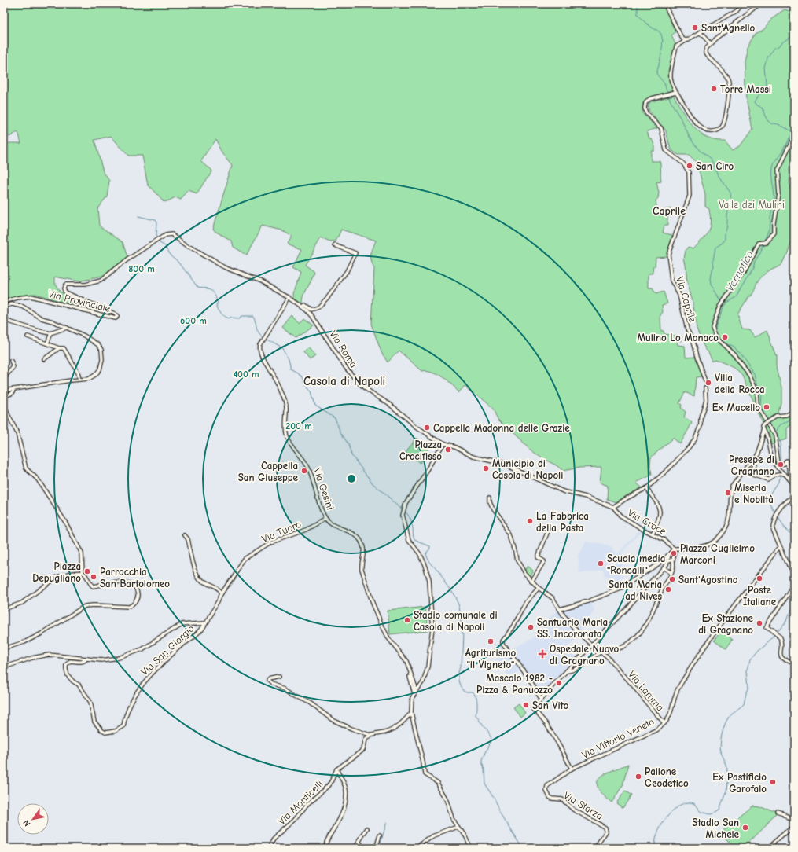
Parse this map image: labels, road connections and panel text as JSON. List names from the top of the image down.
{
  "streets": {
    "street": [
      "Via Caprile",
      "Via Provinciale",
      "Via Roma",
      "Via Gesini",
      "Via Croce",
      "Via Tuoro",
      "Via San Giorgio",
      "Via Lamma",
      "Via Vittorio Veneto",
      "Via Monticelli",
      "Via Starza"
    ]
  },
  "crossings": [
    ["Via Provinciale", "Via Roma"],
    ["Via Roma", "Via Gesini"],
    ["Via Roma", "Via Croce"],
    ["Via Gesini", "Via Tuoro"],
    ["Via Tuoro", "Via San Giorgio"],
    ["Via Lamma", "Via Vittorio Veneto"],
    ["Via Vittorio Veneto", "Via Starza"]
  ],
  "districts": ["Caprile", "Casola di Napoli"],
  "water": ["Vernotico"],
  "parks": ["Valle dei Mulini"],
  "places": {
    "other": [
      "Sant'Agnello",
      "Torre Massi",
      "San Ciro",
      "Mulino Lo Monaco",
      "Villa della Rocca",
      "Ex Macello",
      "Cappella Madonna delle Grazie",
      "Piazza Crocifisso",
      "Presepe di Gragnano",
      "Municipio di Casola di Napoli",
      "Cappella San Giuseppe",
      "Miseria e Nobiltà",
      "La Fabbrica della Pasta",
      "Piazza Guglielmo Marconi",
      "Scuola media \"Roncalli\"",
      "Piazza Depugliano",
      "Parrocchia San Bartolomeo",
      "Poste Italiane",
      "Sant'Agostino",
      "Santa Maria ad Nives",
      "Stadio comunale di Casola di Napoli",
      "Ex Stazione di Gragnano",
      "Santuario Maria SS. Incoronata",
      "Agriturismo \"il Vigneto\"",
      "Mascolo 1982 - Pizza & Panuozzo",
      "San Vito",
      "Pallone Geodetico",
      "Ex Pastificio Garofalo",
      "Stadio San Michele"
    ],
    "health": ["Ospedale Nuovo di Gragnano"]
  },
  "north": "bottom left",
  "rings": [
    "800 m",
    "600 m",
    "400 m",
    "200 m"
  ]
}
